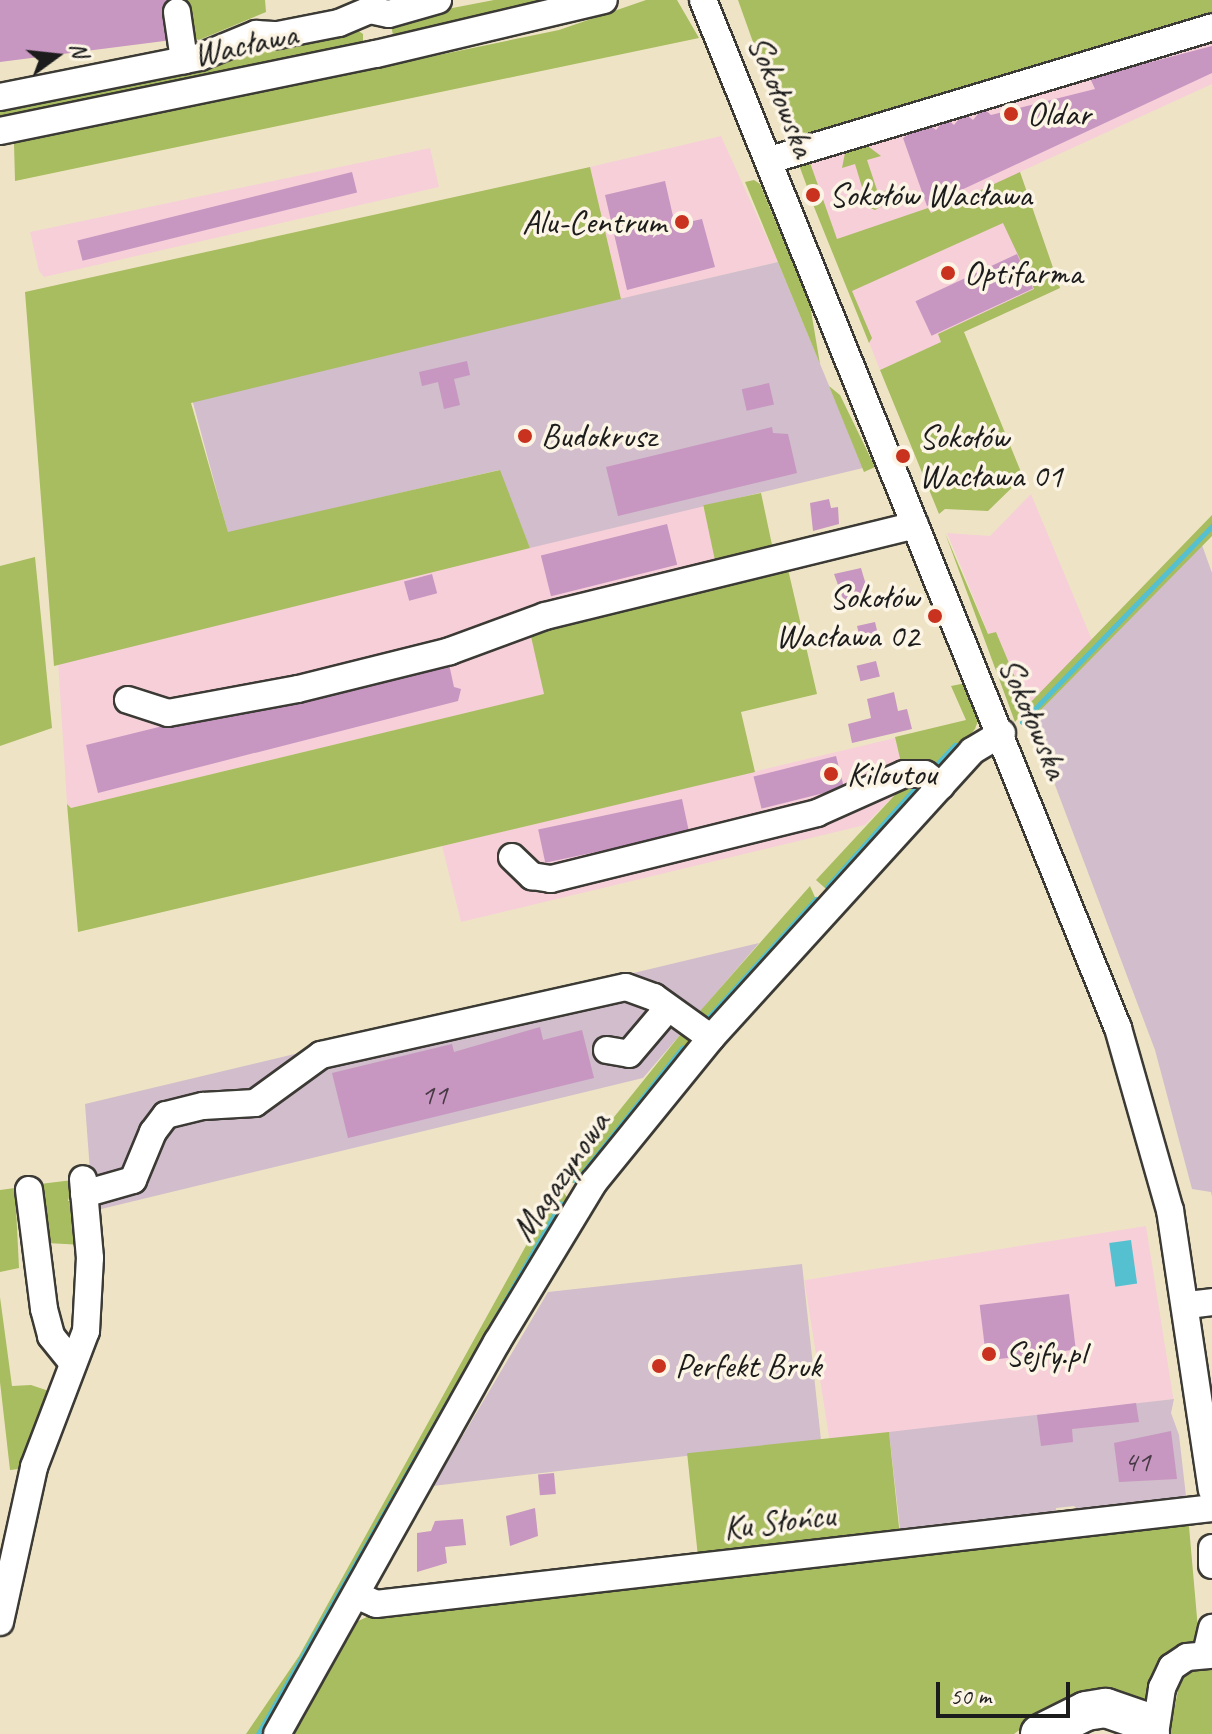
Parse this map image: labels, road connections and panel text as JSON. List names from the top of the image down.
{
  "streets": {
    "street": [
      "Wacława",
      "Sokołowska",
      "Magazynowa",
      "Ku Słońcu"
    ]
  },
  "crossings": [
    ["Sokołowska", "Magazynowa"],
    ["Magazynowa", "Ku Słońcu"]
  ],
  "places": [
    "Oldar",
    "Sokołów Wacława",
    "Alu-Centrum",
    "Optifarma",
    "Budokrusz",
    "Sokołów Wacława 01",
    "Sokołów Wacława 02",
    "Kiloutou",
    "Sejfy.pl",
    "Perfekt Bruk"
  ],
  "house_numbers": ["11", "41"],
  "scale_bar": "50 m",
  "north": "right"
}
